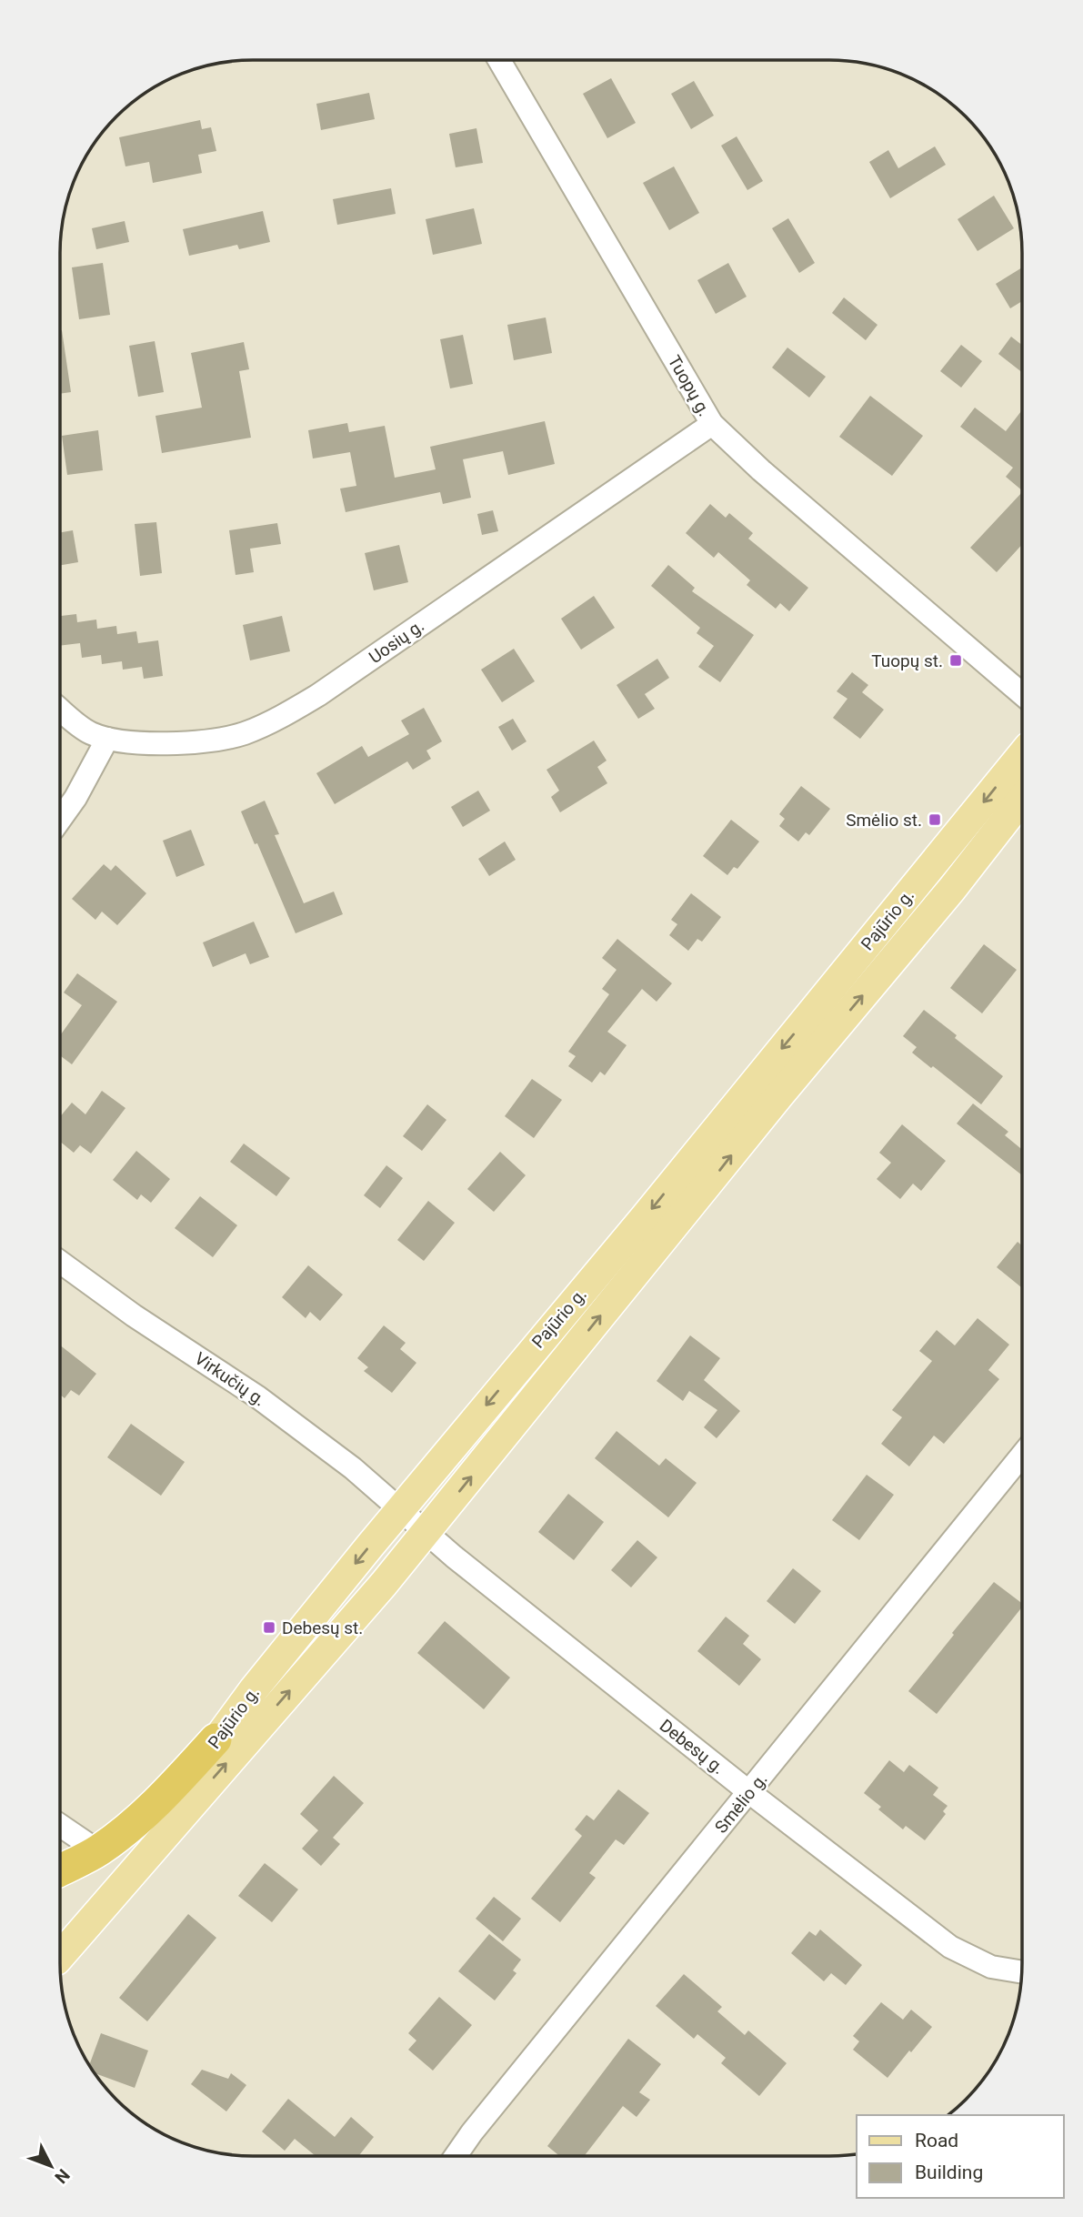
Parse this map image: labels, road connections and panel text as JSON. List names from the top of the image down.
{
  "streets": {
    "main road": ["Pajūrio g."],
    "street": [
      "Tuopų g.",
      "Uosių g.",
      "Virkučių g.",
      "Debesų g.",
      "Smėlio g."
    ]
  },
  "crossings": [
    ["Tuopų g.", "Uosių g."],
    ["Pajūrio g.", "Virkučių g."],
    ["Pajūrio g.", "Debesų g."],
    ["Virkučių g.", "Debesų g."],
    ["Debesų g.", "Smėlio g."]
  ],
  "places": {
    "transit": ["Tuopų st.", "Smėlio st.", "Debesų st."]
  },
  "legend": ["Road", "Building"],
  "north": "bottom right"
}
